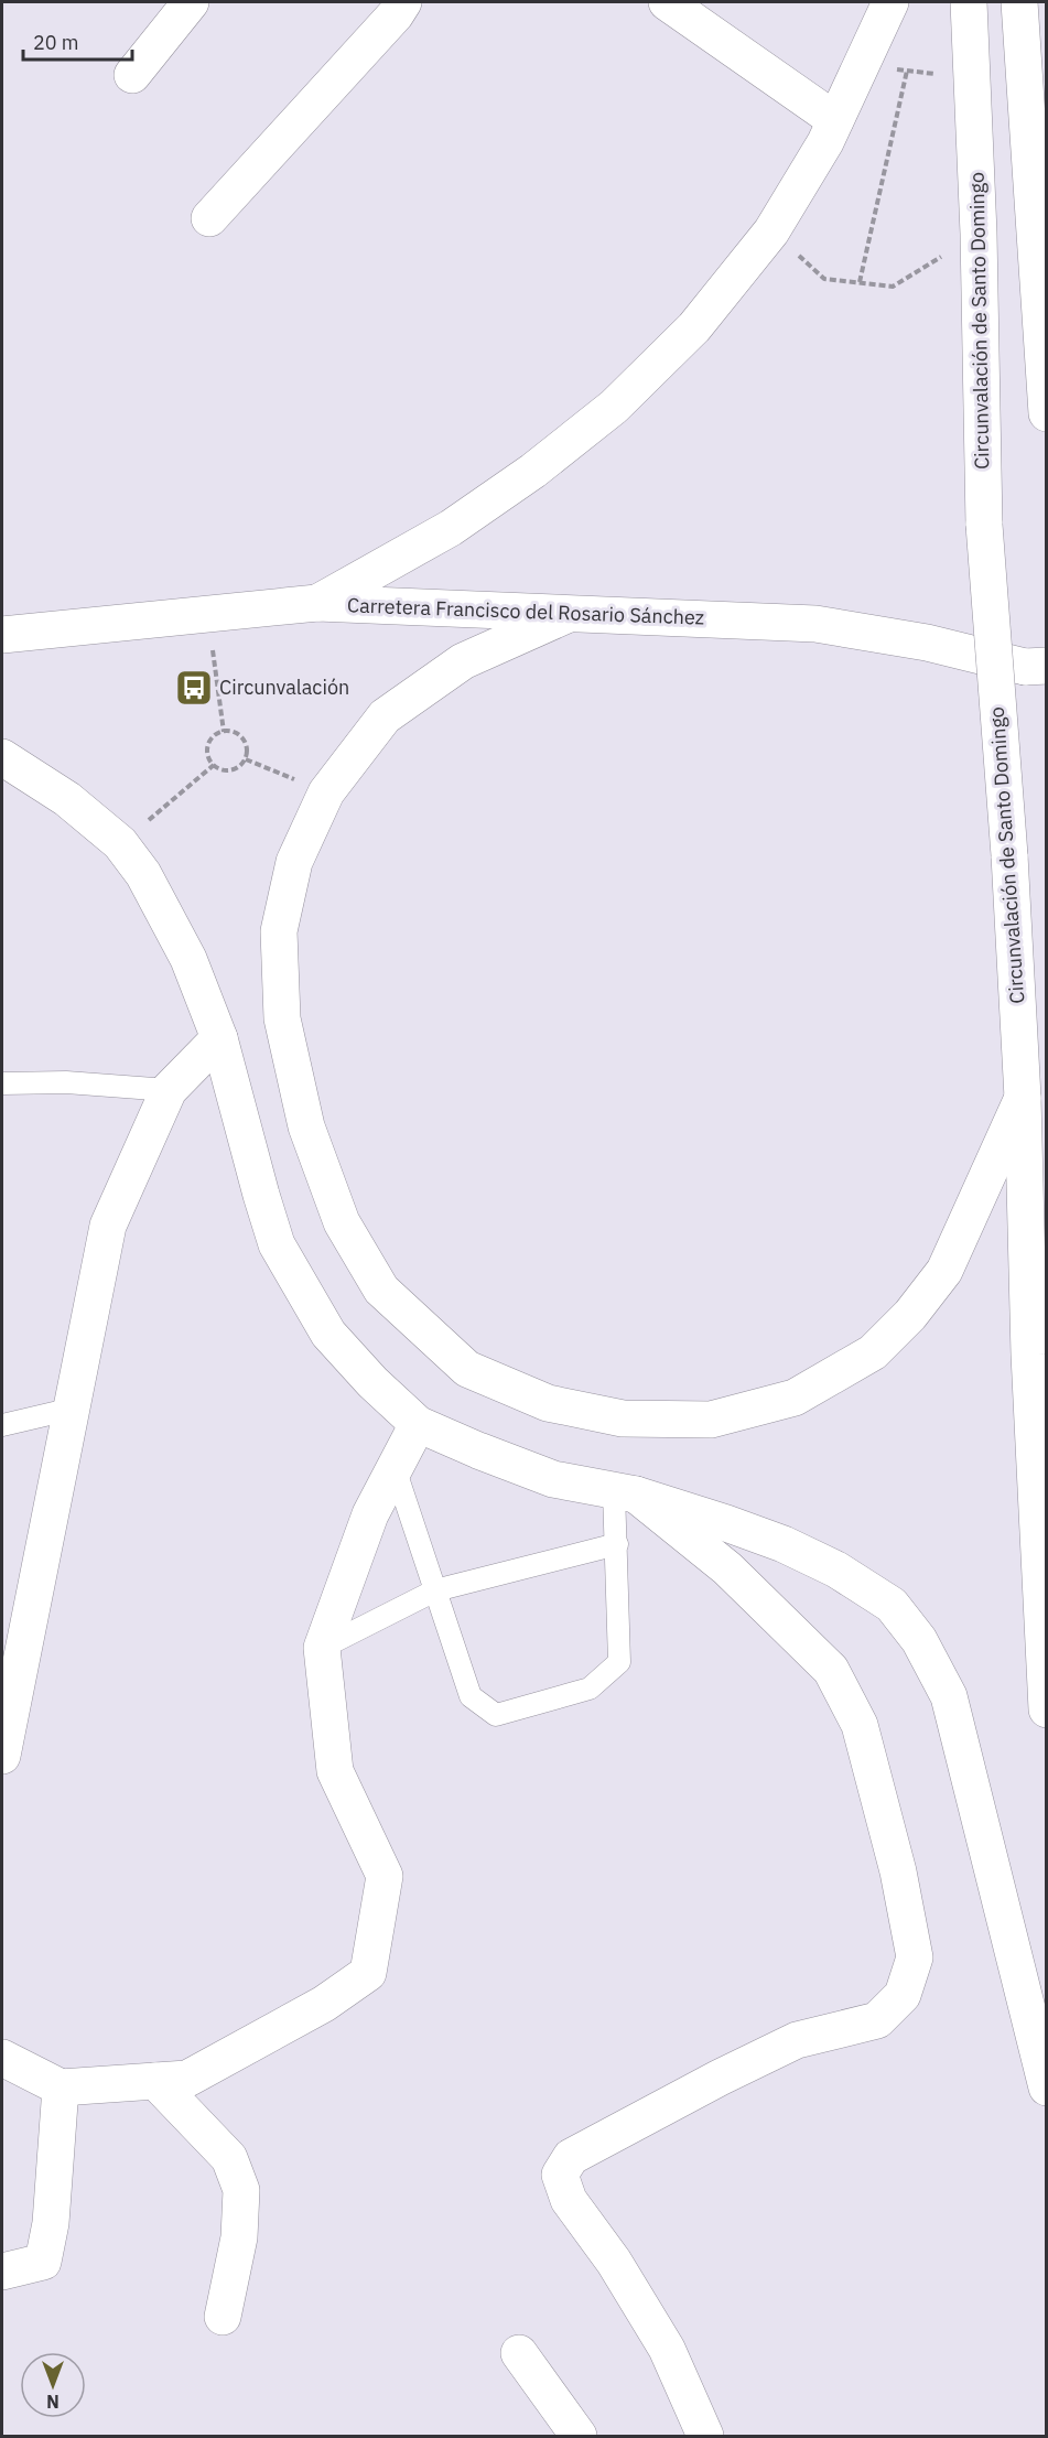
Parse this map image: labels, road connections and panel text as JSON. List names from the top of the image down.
{
  "streets": {
    "main road": ["Circunvalación de Santo Domingo", "Carretera Francisco del Rosario Sánchez"]
  },
  "places": {
    "bus stop": ["Circunvalación"]
  },
  "scale_bar": "20 m",
  "north": "bottom"
}
